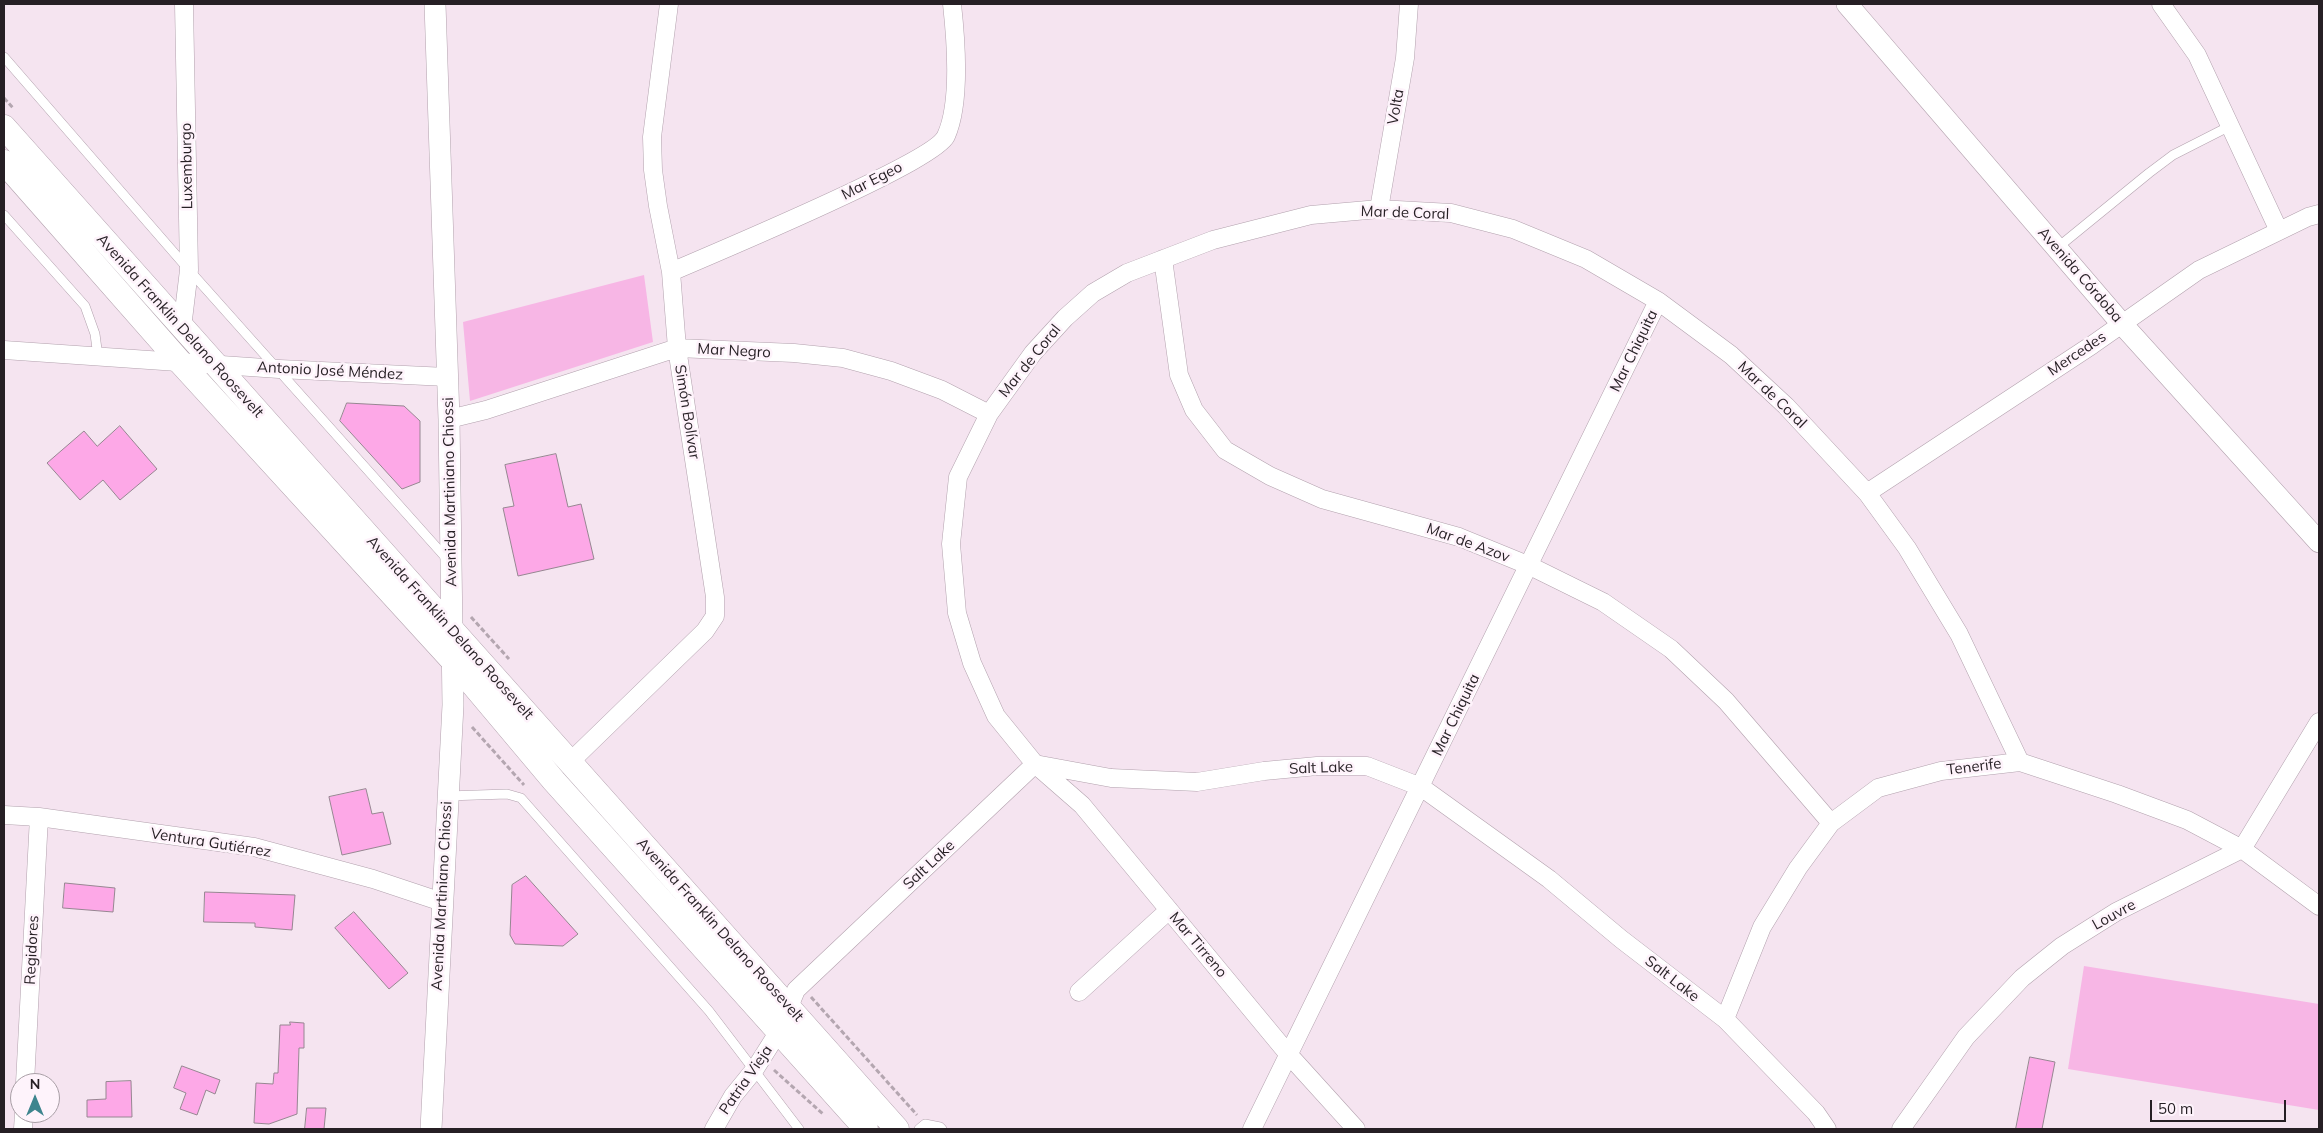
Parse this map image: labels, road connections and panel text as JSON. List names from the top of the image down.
{
  "streets": {
    "main road": ["Avenida Franklin Delano Roosevelt"],
    "street": [
      "Volta",
      "Luxemburgo",
      "Mar Egeo",
      "Mar de Coral",
      "Avenida Córdoba",
      "Mar Negro",
      "Mar Chiquita",
      "Mercedes",
      "Antonio José Méndez",
      "Simón Bolívar",
      "Avenida Martiniano Chiossi",
      "Mar de Azov",
      "Tenerife",
      "Salt Lake",
      "Ventura Gutiérrez",
      "Louvre",
      "Mar Tirreno",
      "Regidores",
      "Patria Vieja"
    ]
  },
  "crossings": [
    ["Volta", "Mar de Coral"],
    ["Luxemburgo", "Avenida Franklin Delano Roosevelt"],
    ["Mar Egeo", "Simón Bolívar"],
    ["Mar de Coral", "Mar Negro"],
    ["Mar de Coral", "Mar Chiquita"],
    ["Mar de Coral", "Mercedes"],
    ["Mar de Coral", "Mar de Azov"],
    ["Mar de Coral", "Tenerife"],
    ["Mar de Coral", "Salt Lake"],
    ["Mar de Coral", "Mar Tirreno"],
    ["Avenida Córdoba", "Mercedes"],
    ["Avenida Franklin Delano Roosevelt", "Antonio José Méndez"],
    ["Avenida Franklin Delano Roosevelt", "Simón Bolívar"],
    ["Avenida Franklin Delano Roosevelt", "Avenida Martiniano Chiossi"],
    ["Avenida Franklin Delano Roosevelt", "Salt Lake"],
    ["Avenida Franklin Delano Roosevelt", "Patria Vieja"],
    ["Mar Negro", "Simón Bolívar"],
    ["Mar Negro", "Avenida Martiniano Chiossi"],
    ["Mar Chiquita", "Mar de Azov"],
    ["Mar Chiquita", "Salt Lake"],
    ["Mar Chiquita", "Mar Tirreno"],
    ["Antonio José Méndez", "Avenida Martiniano Chiossi"],
    ["Avenida Martiniano Chiossi", "Ventura Gutiérrez"],
    ["Mar de Azov", "Tenerife"],
    ["Tenerife", "Salt Lake"],
    ["Tenerife", "Louvre"],
    ["Salt Lake", "Mar Tirreno"],
    ["Salt Lake", "Patria Vieja"],
    ["Ventura Gutiérrez", "Regidores"]
  ],
  "scale_bar": "50 m",
  "north": "top"
}
